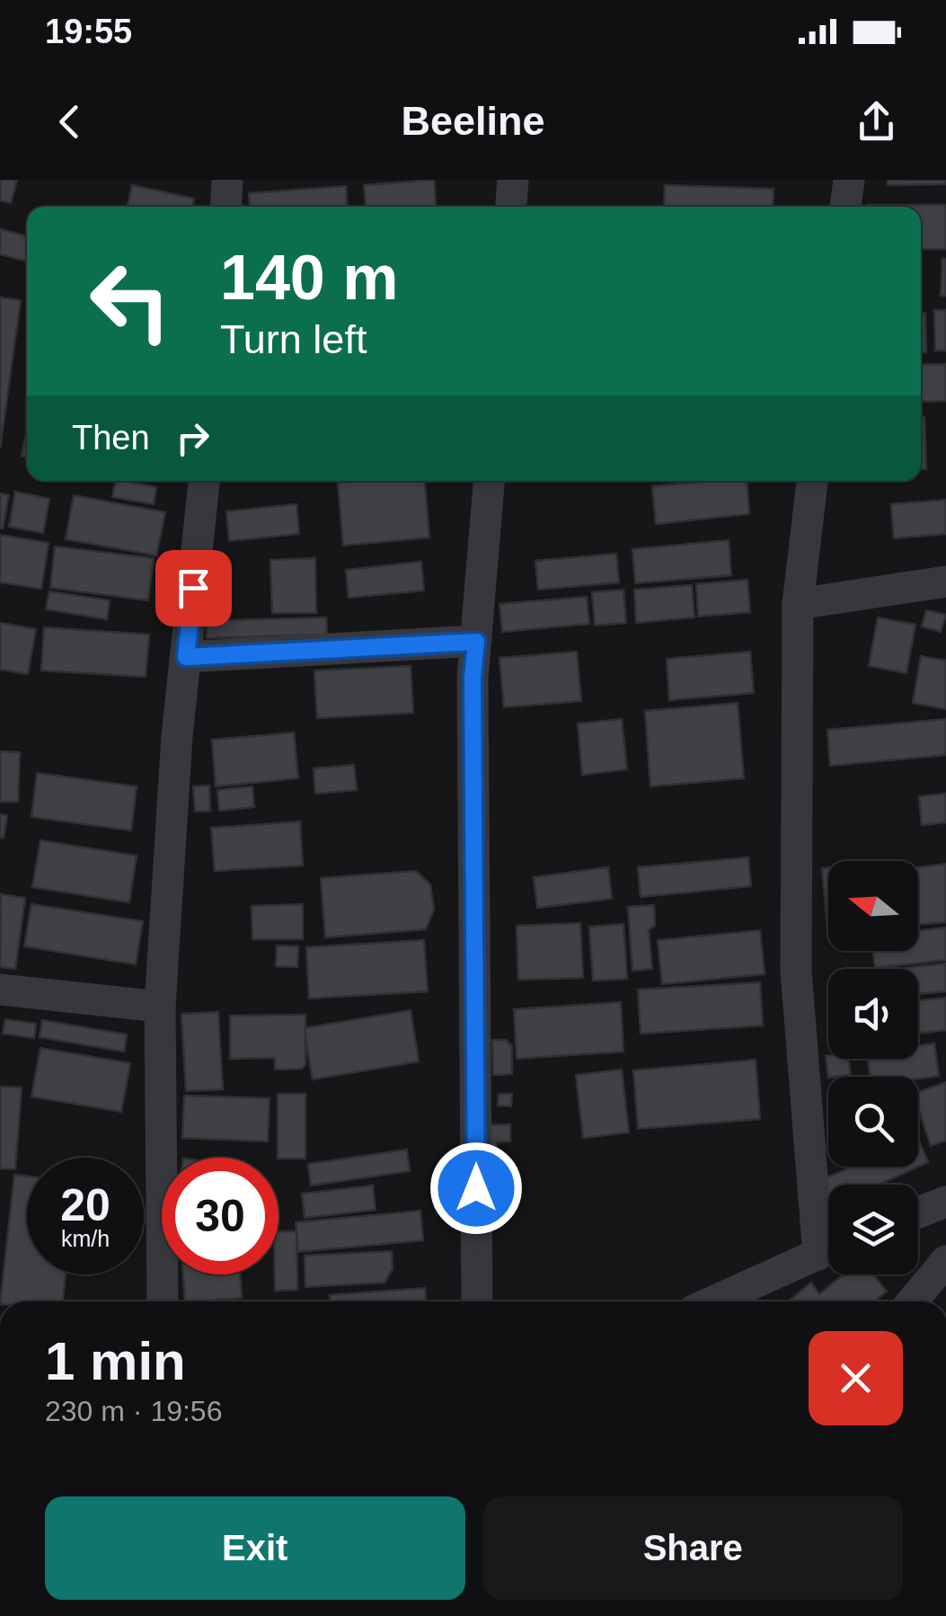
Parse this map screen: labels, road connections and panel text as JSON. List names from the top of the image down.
{
  "north": "left",
  "page": {
    "status": "19:55",
    "header": "Beeline",
    "turn": ["140 m", "Turn left"],
    "then": "Then",
    "speed": "20 km/h",
    "limit": "30",
    "heading": ["1 min", "230 m · 19:56"],
    "buttons": ["Exit", "Share"]
  }
}
